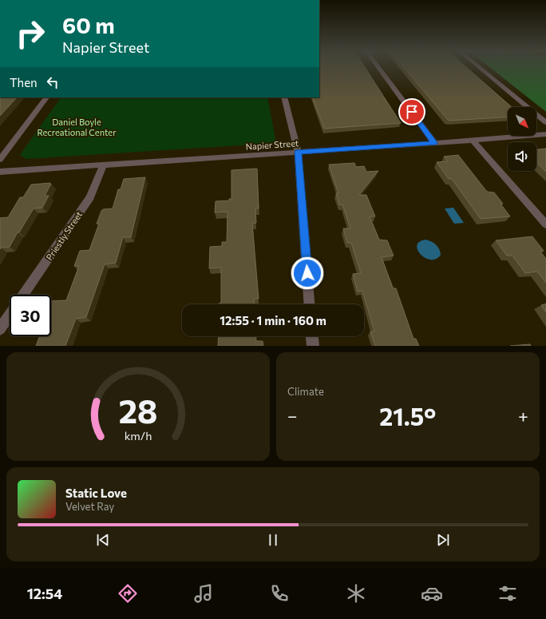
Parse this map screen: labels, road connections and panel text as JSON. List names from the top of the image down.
{
  "streets": {
    "street": ["Napier Street", "Priestly Street"]
  },
  "crossings": [
    ["Napier Street", "Priestly Street"]
  ],
  "parks": ["Daniel Boyle Recreational Center"],
  "north": "bottom right",
  "page": {
    "turn": ["60 m", "Napier Street"],
    "then": "Then",
    "limit": "30",
    "trip": "12:55 · 1 min · 160 m",
    "tile": "Climate",
    "heat": ["−", "21.5°", "+"],
    "song": ["Static Love", "Velvet Ray"],
    "tabs": "12:54",
    "gauge": ["28", "km/h"]
  }
}
